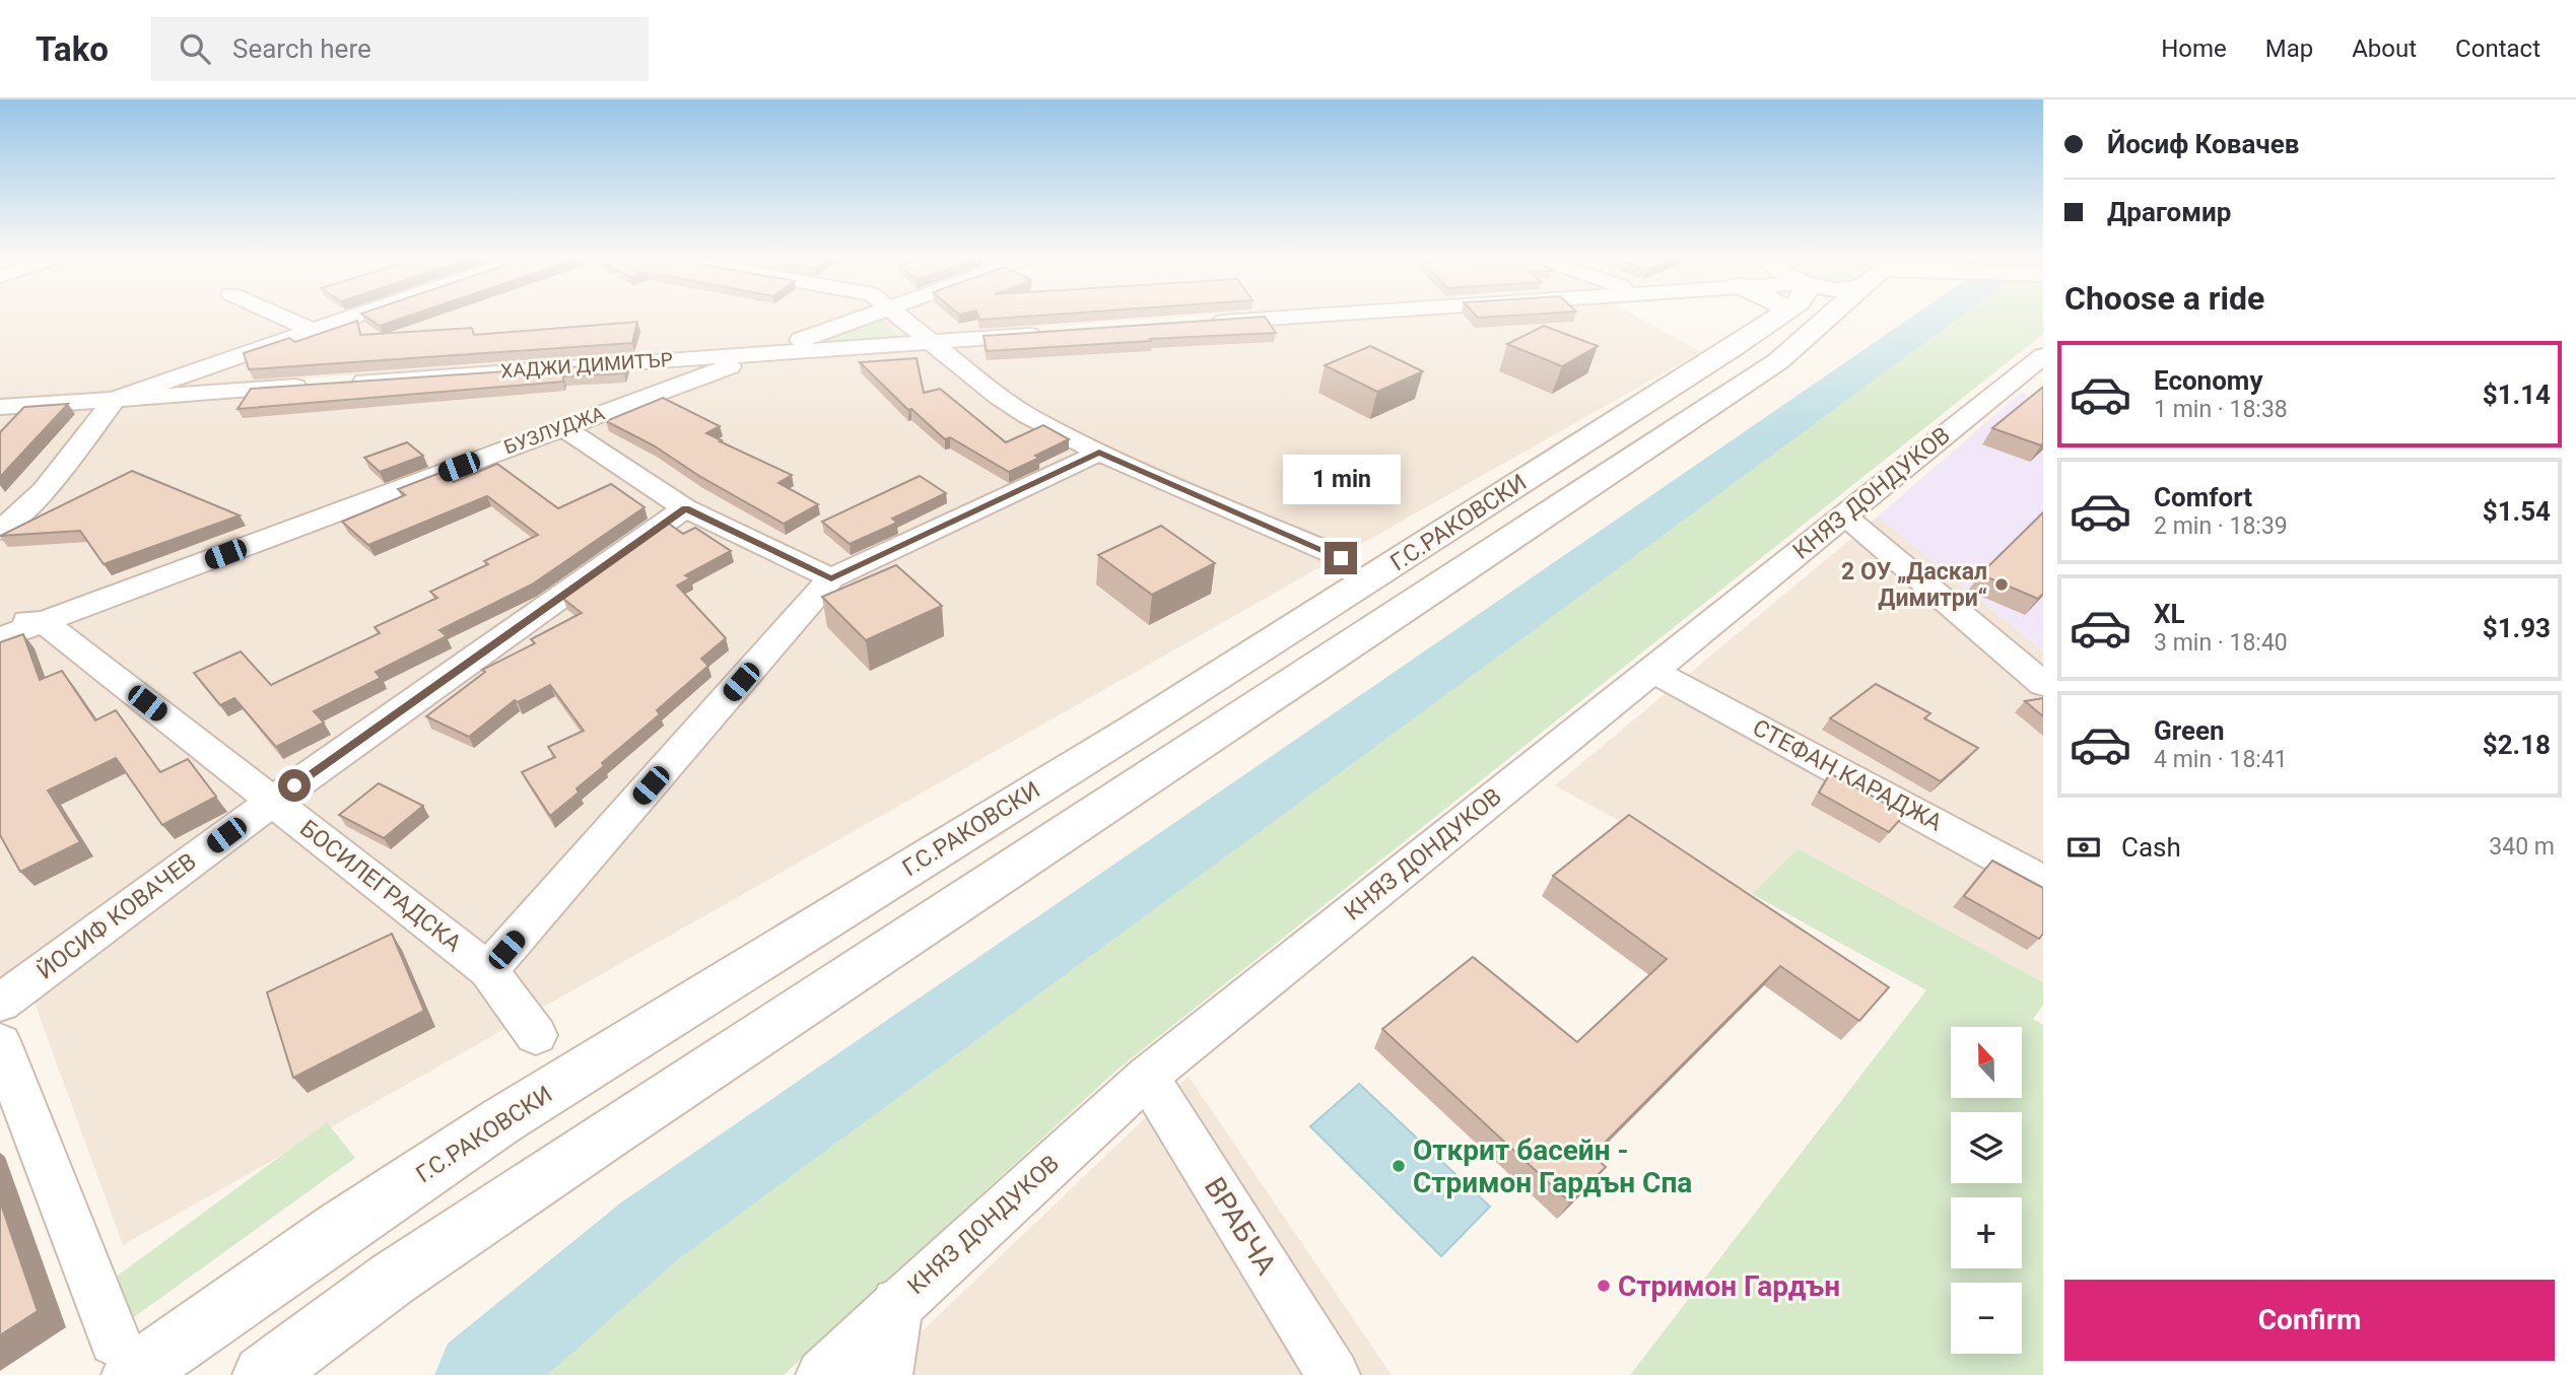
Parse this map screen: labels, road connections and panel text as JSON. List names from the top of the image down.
{
  "streets": {
    "street": [
      "ХАДЖИ ДИМИТЪР",
      "БУЗЛУДЖА",
      "КНЯЗ ДОНДУКОВ",
      "Г.С.РАКОВСКИ",
      "СТЕФАН КАРАДЖА",
      "БОСИЛЕГРАДСКА",
      "ЙОСИФ КОВАЧЕВ",
      "ВРАБЧА"
    ]
  },
  "crossings": [
    ["ХАДЖИ ДИМИТЪР", "БУЗЛУДЖА"],
    ["БУЗЛУДЖА", "БОСИЛЕГРАДСКА"],
    ["КНЯЗ ДОНДУКОВ", "СТЕФАН КАРАДЖА"],
    ["КНЯЗ ДОНДУКОВ", "ВРАБЧА"],
    ["БОСИЛЕГРАДСКА", "ЙОСИФ КОВАЧЕВ"]
  ],
  "places": ["2 ОУ „Даскал Димитри“", "Открит басейн - Стримон Гардън Спа", "Стримон Гардън"],
  "north": "top",
  "page": {
    "header": "Tako",
    "search": "Search here",
    "nav": [
      "Home",
      "Map",
      "About",
      "Contact"
    ],
    "banner": ["Йосиф Ковачев", "Драгомир"],
    "heading": "Choose a ride",
    "list": [
      {
        "name": "Economy",
        "note": "1 min · 18:38",
        "value": "$1.14"
      },
      {
        "name": "Comfort",
        "note": "2 min · 18:39",
        "value": "$1.54"
      },
      {
        "name": "XL",
        "note": "3 min · 18:40",
        "value": "$1.93"
      },
      {
        "name": "Green",
        "note": "4 min · 18:41",
        "value": "$2.18"
      }
    ],
    "bubble": "1 min",
    "pay": ["Cash", "340 m"],
    "map_buttons": ["+", "−"],
    "buttons": "Confirm"
  }
}
